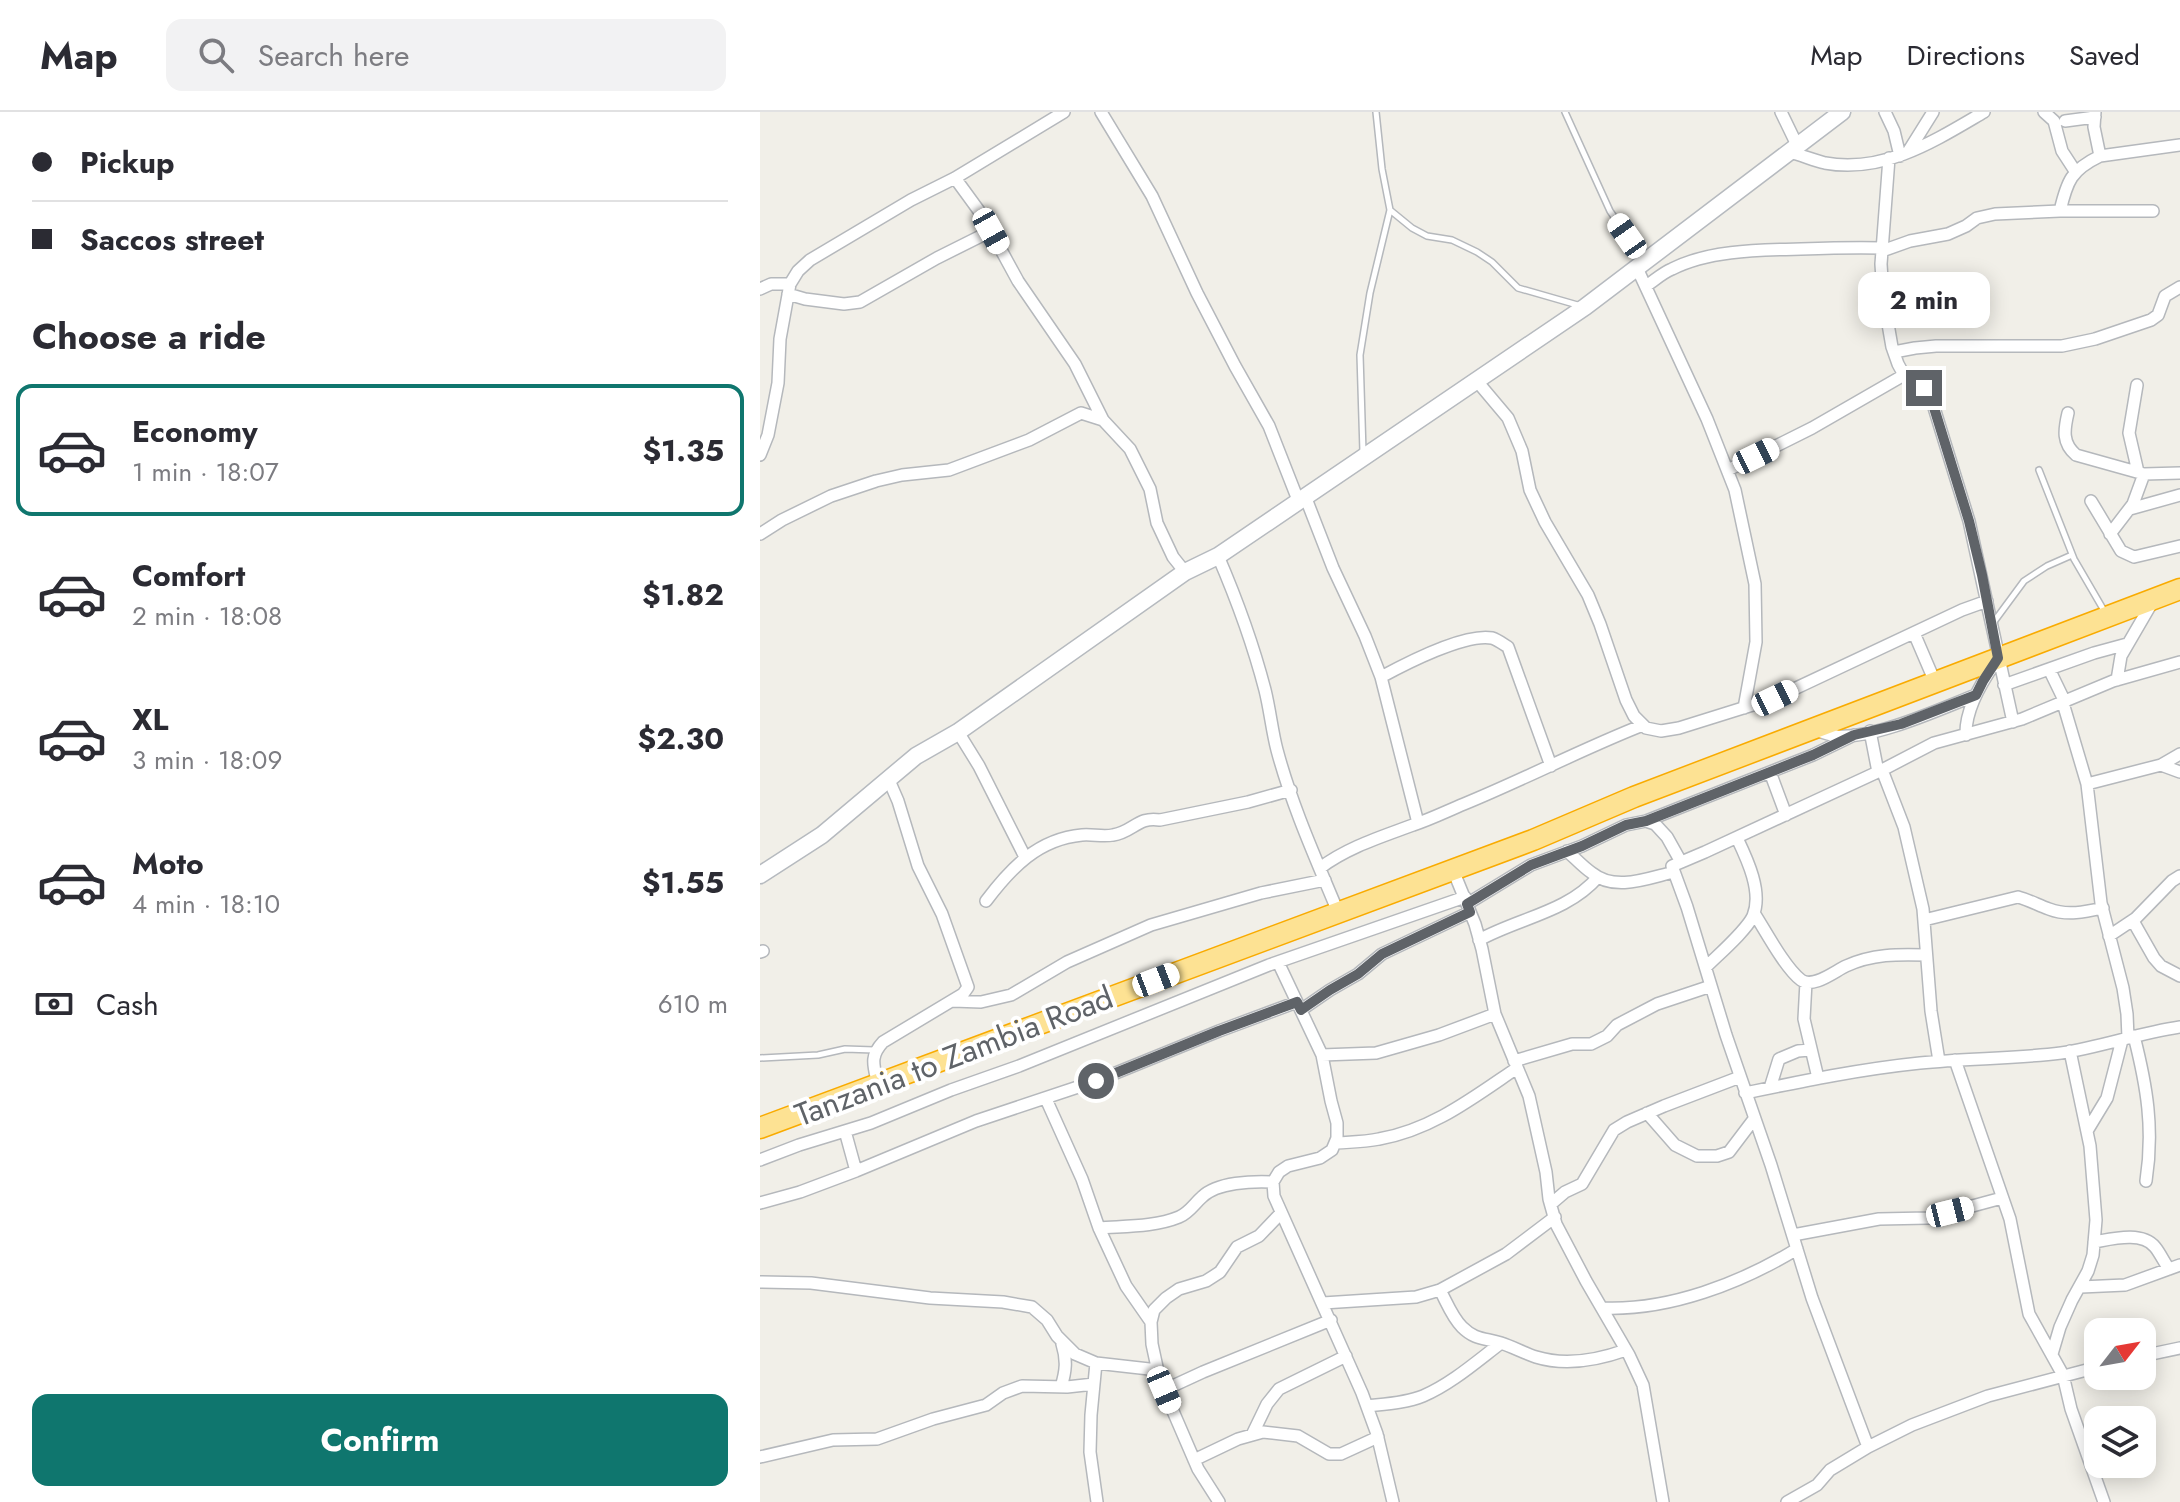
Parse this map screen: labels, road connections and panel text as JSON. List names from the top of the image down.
{
  "streets": {
    "highway": ["Tanzania to Zambia Road"]
  },
  "north": "top right",
  "page": {
    "header": "Map",
    "search": "Search here",
    "nav": ["Map", "Directions", "Saved"],
    "banner": ["Pickup", "Saccos street"],
    "bubble": "2 min",
    "heading": "Choose a ride",
    "list": [
      {
        "name": "Economy",
        "note": "1 min · 18:07",
        "value": "$1.35"
      },
      {
        "name": "Comfort",
        "note": "2 min · 18:08",
        "value": "$1.82"
      },
      {
        "name": "XL",
        "note": "3 min · 18:09",
        "value": "$2.30"
      },
      {
        "name": "Moto",
        "note": "4 min · 18:10",
        "value": "$1.55"
      }
    ],
    "pay": ["Cash", "610 m"],
    "buttons": "Confirm"
  }
}
